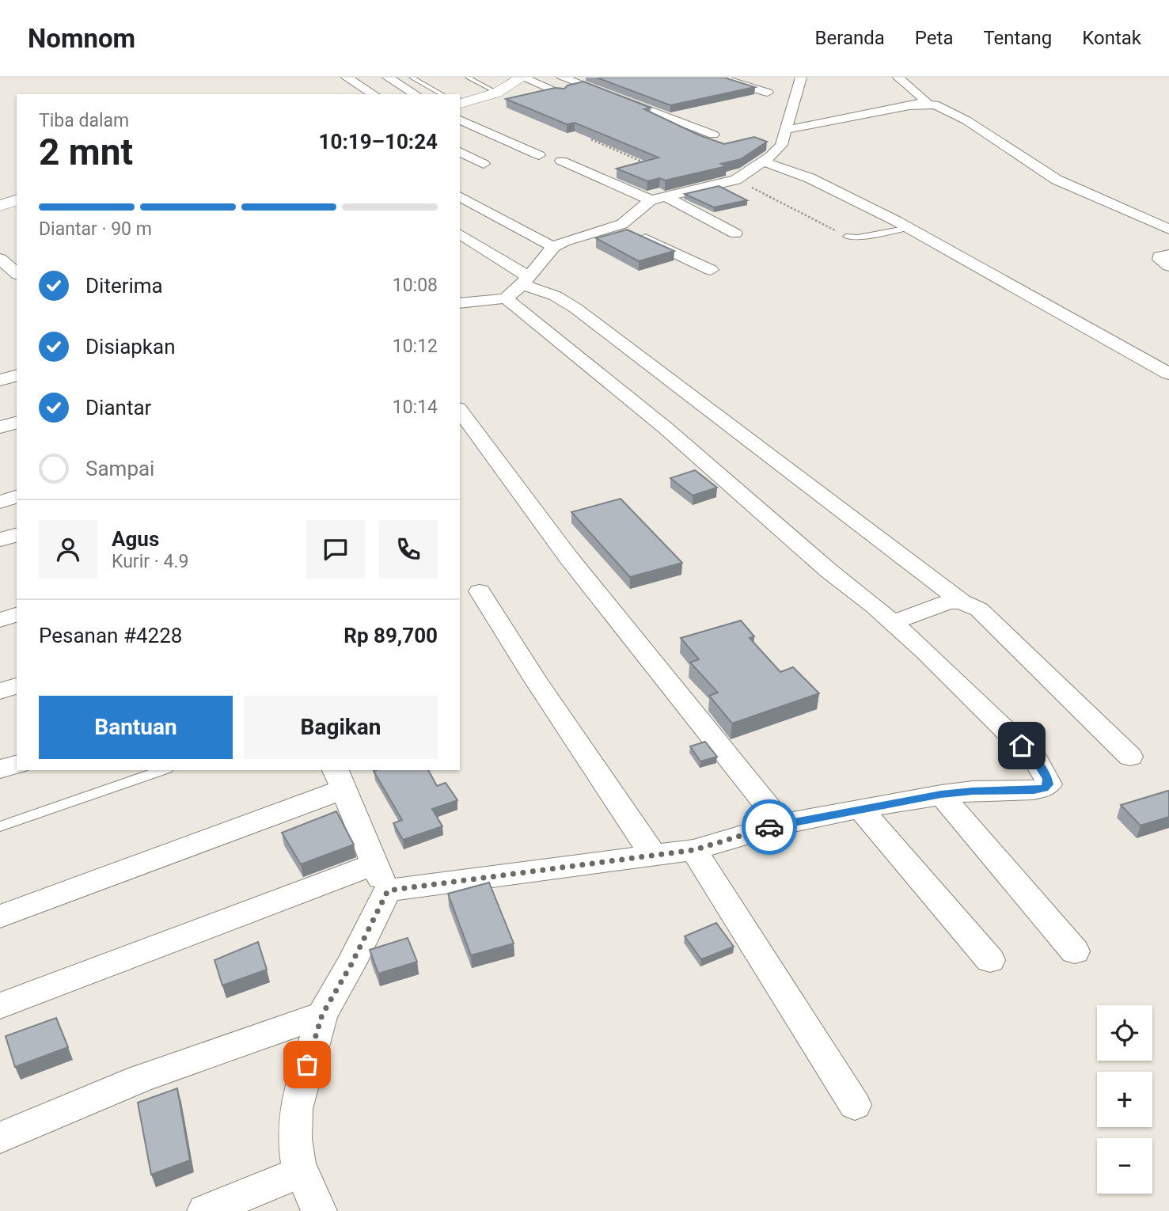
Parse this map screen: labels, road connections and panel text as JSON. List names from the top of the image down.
{
  "page": {
    "header": "Nomnom",
    "nav": [
      "Beranda",
      "Peta",
      "Tentang",
      "Kontak"
    ],
    "heading": ["2 mnt", "Tiba dalam", "10:19–10:24"],
    "panel": [
      "Agus",
      "Kurir · 4.9",
      "Pesanan #4228",
      "Rp 89,700"
    ],
    "bar": "Diantar · 90 m",
    "list": [
      ["Diterima", "10:08"],
      ["Disiapkan", "10:12"],
      ["Diantar", "10:14"],
      "Sampai"
    ],
    "buttons": ["Bantuan", "Bagikan"],
    "map_buttons": ["+", "−"]
  }
}
